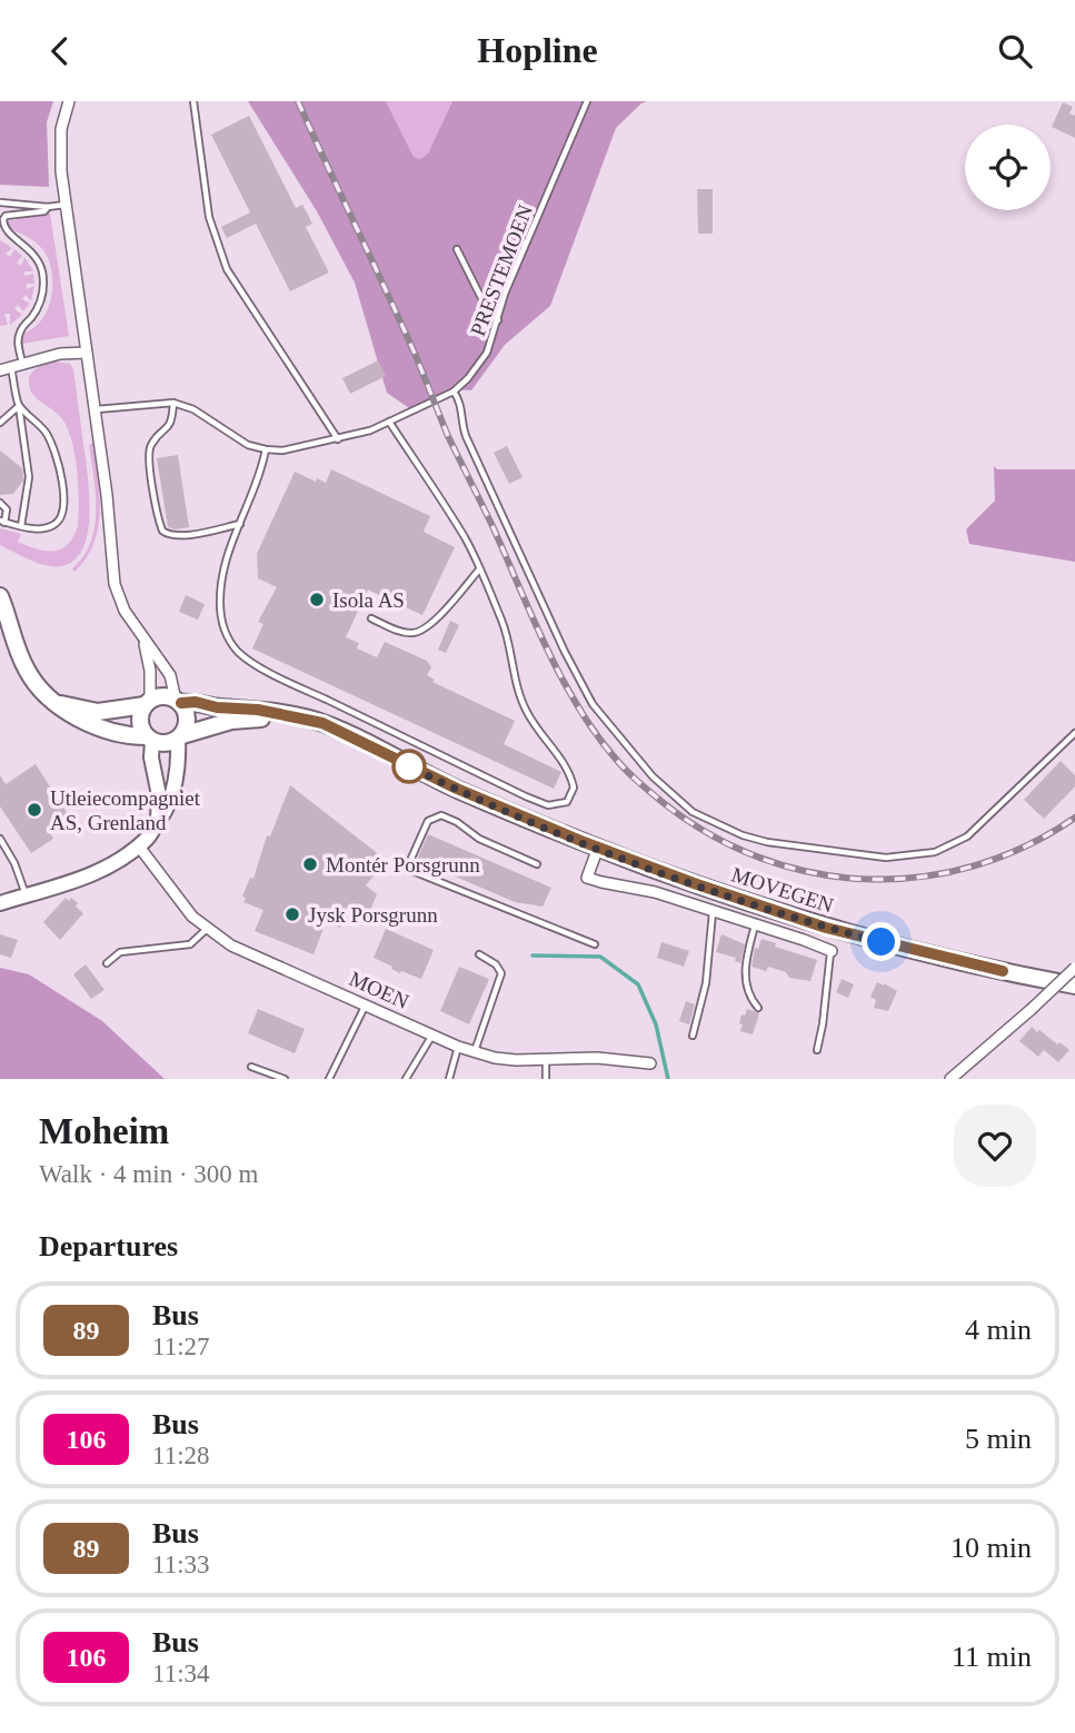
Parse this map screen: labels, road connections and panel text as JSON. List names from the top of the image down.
{
  "streets": {
    "main road": ["MOVEGEN"],
    "street": ["MOEN"],
    "lane": ["PRESTEMOEN"]
  },
  "places": [
    "Isola AS",
    "Utleiecompagniet AS, Grenland",
    "Montér Porsgrunn",
    "Jysk Porsgrunn"
  ],
  "lines": ["bus line 89"],
  "page": {
    "header": "Hopline",
    "heading": [
      ["Moheim", "Walk · 4 min · 300 m"],
      "Departures"
    ],
    "list": [
      {
        "mark": "89",
        "name": "Bus",
        "note": "11:27",
        "value": "4 min"
      },
      {
        "mark": "106",
        "name": "Bus",
        "note": "11:28",
        "value": "5 min"
      },
      {
        "mark": "89",
        "name": "Bus",
        "note": "11:33",
        "value": "10 min"
      },
      {
        "mark": "106",
        "name": "Bus",
        "note": "11:34",
        "value": "11 min"
      }
    ]
  }
}
